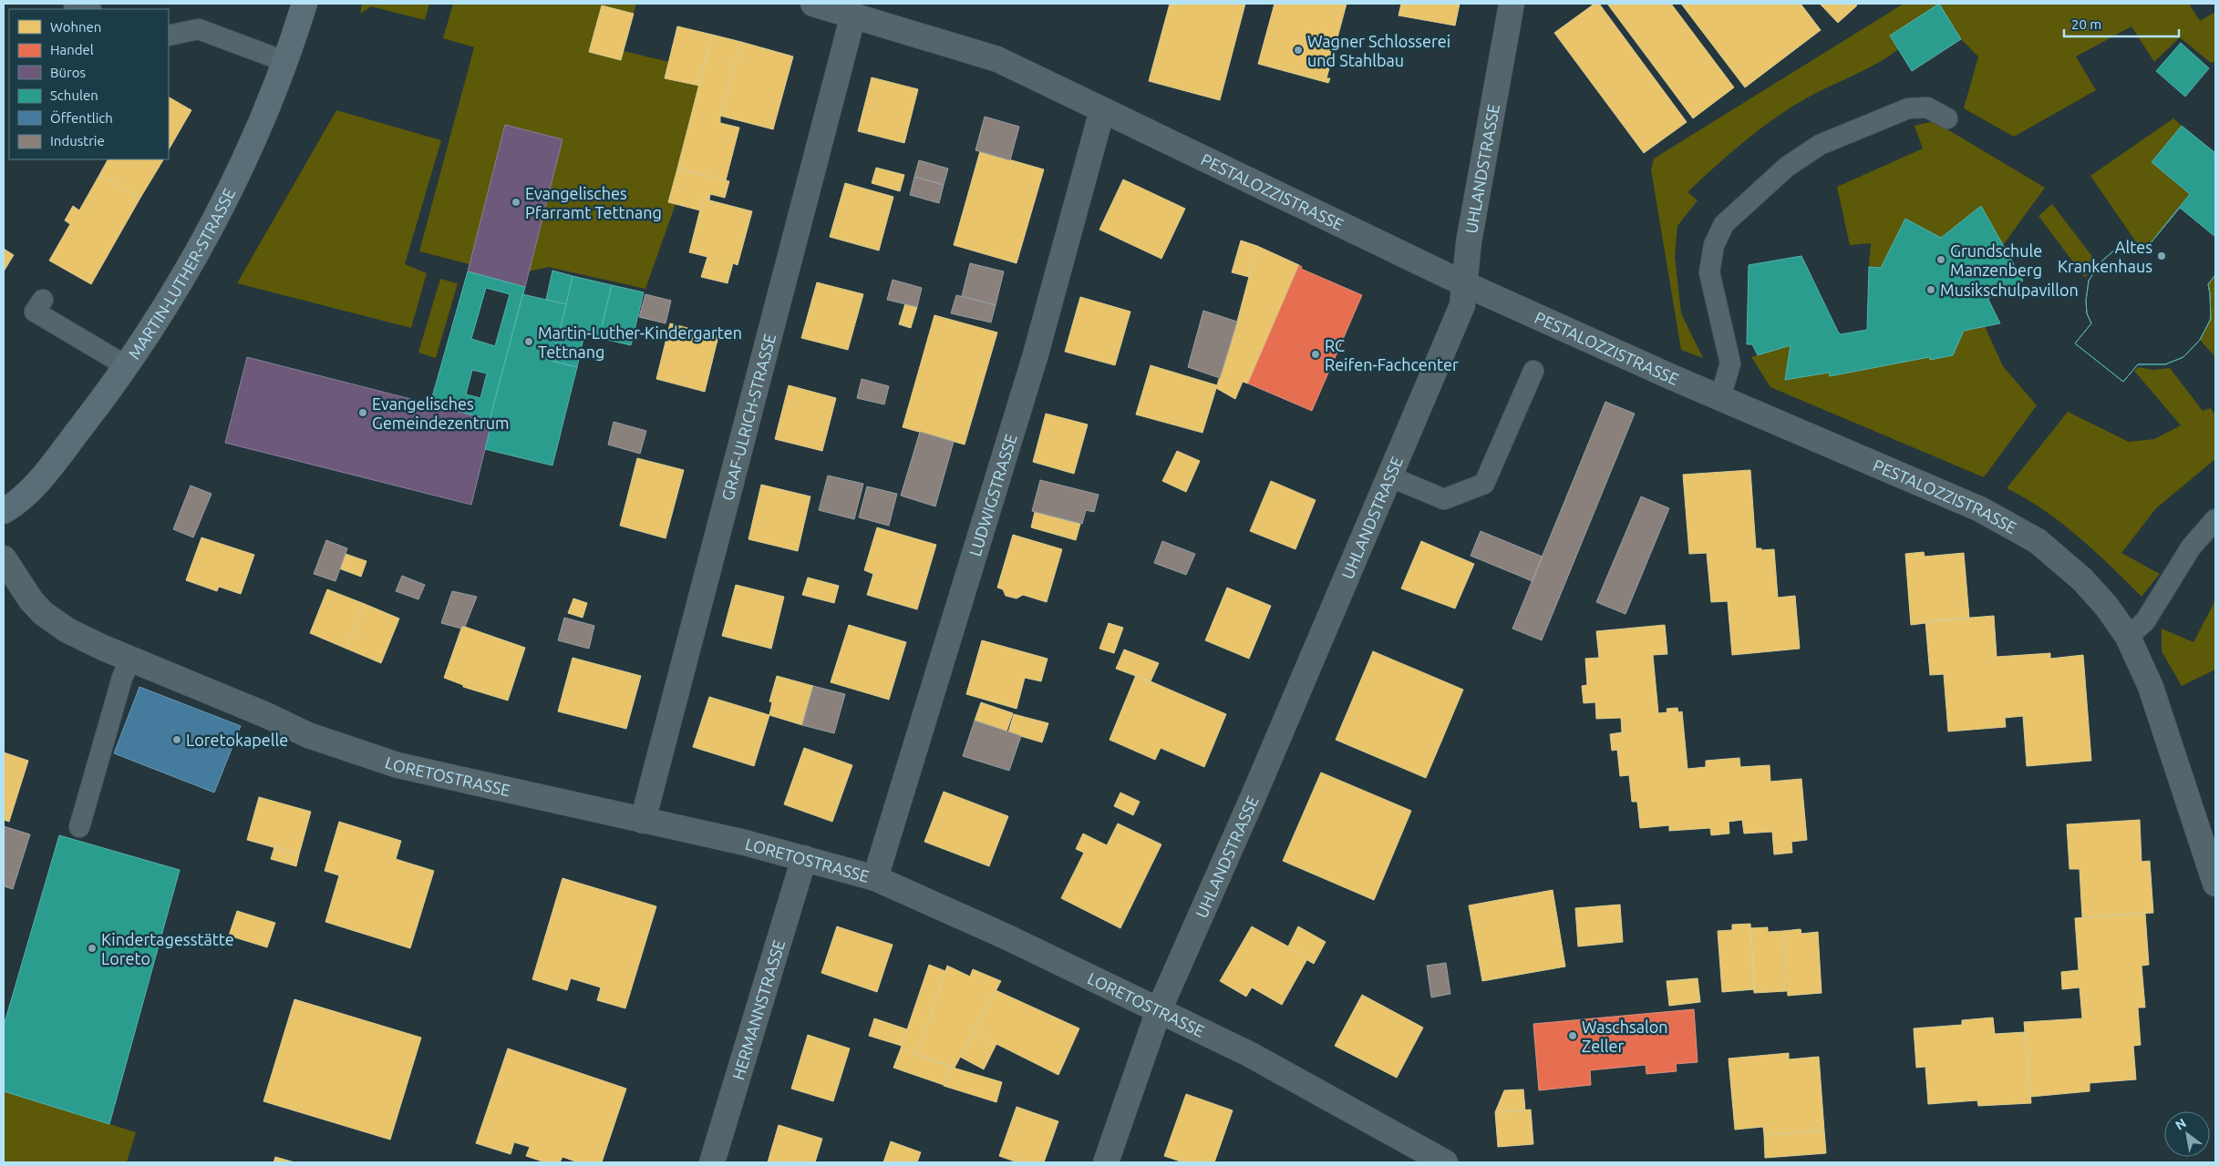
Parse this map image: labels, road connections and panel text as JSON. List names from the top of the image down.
{
  "streets": {
    "main road": ["MARTIN-LUTHER-STRASSE"],
    "street": [
      "UHLANDSTRASSE",
      "PESTALOZZISTRASSE",
      "GRAF-ULRICH-STRASSE",
      "LUDWIGSTRASSE",
      "LORETOSTRASSE",
      "HERMANNSTRASSE"
    ]
  },
  "crossings": [
    ["UHLANDSTRASSE", "PESTALOZZISTRASSE"],
    ["UHLANDSTRASSE", "LORETOSTRASSE"],
    ["PESTALOZZISTRASSE", "GRAF-ULRICH-STRASSE"],
    ["PESTALOZZISTRASSE", "LUDWIGSTRASSE"],
    ["GRAF-ULRICH-STRASSE", "LORETOSTRASSE"],
    ["LUDWIGSTRASSE", "LORETOSTRASSE"],
    ["LORETOSTRASSE", "HERMANNSTRASSE"]
  ],
  "places": [
    "Wagner Schlosserei und Stahlbau",
    "Evangelisches Pfarramt Tettnang",
    "Altes Krankenhaus",
    "Grundschule Manzenberg",
    "Musikschulpavillon",
    "Martin-Luther-Kindergarten Tettnang",
    "RC Reifen-Fachcenter",
    "Evangelisches Gemeindezentrum",
    "Loretokapelle",
    "Kindertagesstätte Loreto",
    "Waschsalon Zeller"
  ],
  "legend": [
    "Wohnen",
    "Handel",
    "Büros",
    "Schulen",
    "Öffentlich",
    "Industrie"
  ],
  "scale_bar": "20 m",
  "north": "top left"
}
